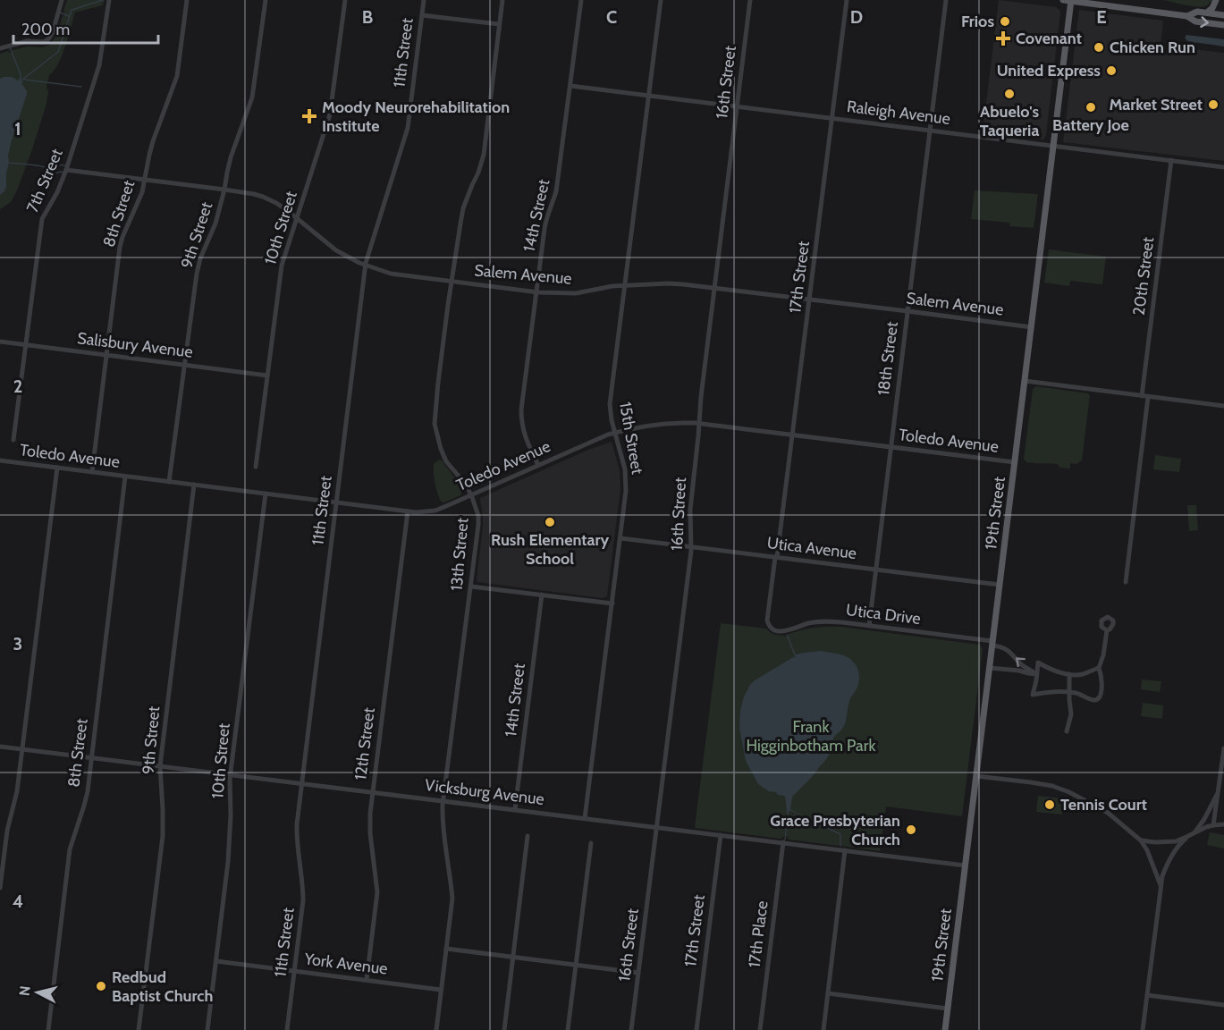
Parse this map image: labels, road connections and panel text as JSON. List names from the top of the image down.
{
  "streets": {
    "main road": ["19th Street"],
    "street": [
      "11th Street",
      "16th Street",
      "Raleigh Avenue",
      "7th Street",
      "8th Street",
      "14th Street",
      "10th Street",
      "9th Street",
      "Salem Avenue",
      "20th Street",
      "17th Street",
      "Salisbury Avenue",
      "18th Street",
      "15th Street",
      "Toledo Avenue",
      "Utica Avenue",
      "13th Street",
      "Utica Drive",
      "12th Street",
      "Vicksburg Avenue",
      "17th Place",
      "York Avenue"
    ]
  },
  "crossings": [
    ["11th Street", "Salem Avenue"],
    ["11th Street", "Toledo Avenue"],
    ["11th Street", "Vicksburg Avenue"],
    ["11th Street", "York Avenue"],
    ["16th Street", "Raleigh Avenue"],
    ["16th Street", "Salem Avenue"],
    ["16th Street", "Toledo Avenue"],
    ["16th Street", "Utica Avenue"],
    ["16th Street", "Vicksburg Avenue"],
    ["Raleigh Avenue", "14th Street"],
    ["Raleigh Avenue", "20th Street"],
    ["Raleigh Avenue", "17th Street"],
    ["Raleigh Avenue", "18th Street"],
    ["Raleigh Avenue", "15th Street"],
    ["Raleigh Avenue", "19th Street"],
    ["7th Street", "Salem Avenue"],
    ["7th Street", "Salisbury Avenue"],
    ["8th Street", "Salem Avenue"],
    ["8th Street", "Salisbury Avenue"],
    ["8th Street", "Toledo Avenue"],
    ["8th Street", "Vicksburg Avenue"],
    ["14th Street", "Salem Avenue"],
    ["14th Street", "Toledo Avenue"],
    ["14th Street", "Vicksburg Avenue"],
    ["10th Street", "Salem Avenue"],
    ["10th Street", "Salisbury Avenue"],
    ["10th Street", "Toledo Avenue"],
    ["10th Street", "Vicksburg Avenue"],
    ["10th Street", "York Avenue"],
    ["9th Street", "Salem Avenue"],
    ["9th Street", "Salisbury Avenue"],
    ["9th Street", "Toledo Avenue"],
    ["9th Street", "Vicksburg Avenue"],
    ["Salem Avenue", "17th Street"],
    ["Salem Avenue", "18th Street"],
    ["Salem Avenue", "15th Street"],
    ["Salem Avenue", "19th Street"],
    ["Salem Avenue", "13th Street"],
    ["17th Street", "Toledo Avenue"],
    ["17th Street", "Utica Avenue"],
    ["17th Street", "Utica Drive"],
    ["17th Street", "Vicksburg Avenue"],
    ["18th Street", "Toledo Avenue"],
    ["18th Street", "Utica Avenue"],
    ["18th Street", "Utica Drive"],
    ["15th Street", "Toledo Avenue"],
    ["15th Street", "Utica Avenue"],
    ["15th Street", "Vicksburg Avenue"],
    ["Toledo Avenue", "19th Street"],
    ["Toledo Avenue", "13th Street"],
    ["Toledo Avenue", "12th Street"],
    ["19th Street", "Utica Avenue"],
    ["19th Street", "Utica Drive"],
    ["19th Street", "Vicksburg Avenue"],
    ["13th Street", "Vicksburg Avenue"],
    ["13th Street", "York Avenue"],
    ["12th Street", "Vicksburg Avenue"],
    ["12th Street", "York Avenue"],
    ["Vicksburg Avenue", "17th Place"]
  ],
  "parks": ["Frank Higginbotham Park"],
  "places": {
    "other": [
      "Frios",
      "Chicken Run",
      "United Express",
      "Abuelo's Taqueria",
      "Market Street",
      "Battery Joe",
      "Rush Elementary School",
      "Tennis Court",
      "Grace Presbyterian Church",
      "Redbud Baptist Church"
    ],
    "health": ["Covenant", "Moody Neurorehabilitation Institute"]
  },
  "scale_bar": "200 m",
  "north": "left",
  "grid": {
    "columns": [
      "B",
      "C",
      "D",
      "E"
    ],
    "rows": [
      "1",
      "2",
      "3",
      "4"
    ]
  }
}
